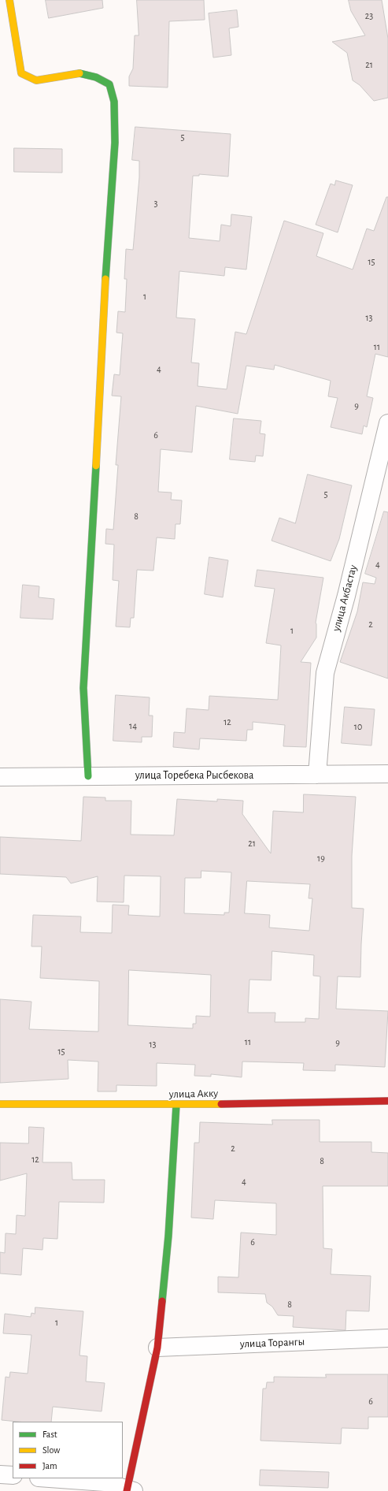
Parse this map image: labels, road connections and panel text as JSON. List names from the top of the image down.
{
  "streets": {
    "street": [
      "улица Акбастау",
      "улица Торебека Рысбекова",
      "улица Акку",
      "улица Торангы"
    ]
  },
  "crossings": [
    ["улица Акбастау", "улица Торебека Рысбекова"]
  ],
  "house_numbers": [
    "23",
    "21",
    "5",
    "3",
    "15",
    "1",
    "13",
    "11",
    "4",
    "9",
    "6",
    "5",
    "8",
    "4",
    "2",
    "1",
    "12",
    "14",
    "10",
    "21",
    "19",
    "11",
    "9",
    "13",
    "15",
    "2",
    "12",
    "8",
    "4",
    "6",
    "8",
    "1",
    "6"
  ],
  "legend": ["Fast", "Slow", "Jam"]
}
